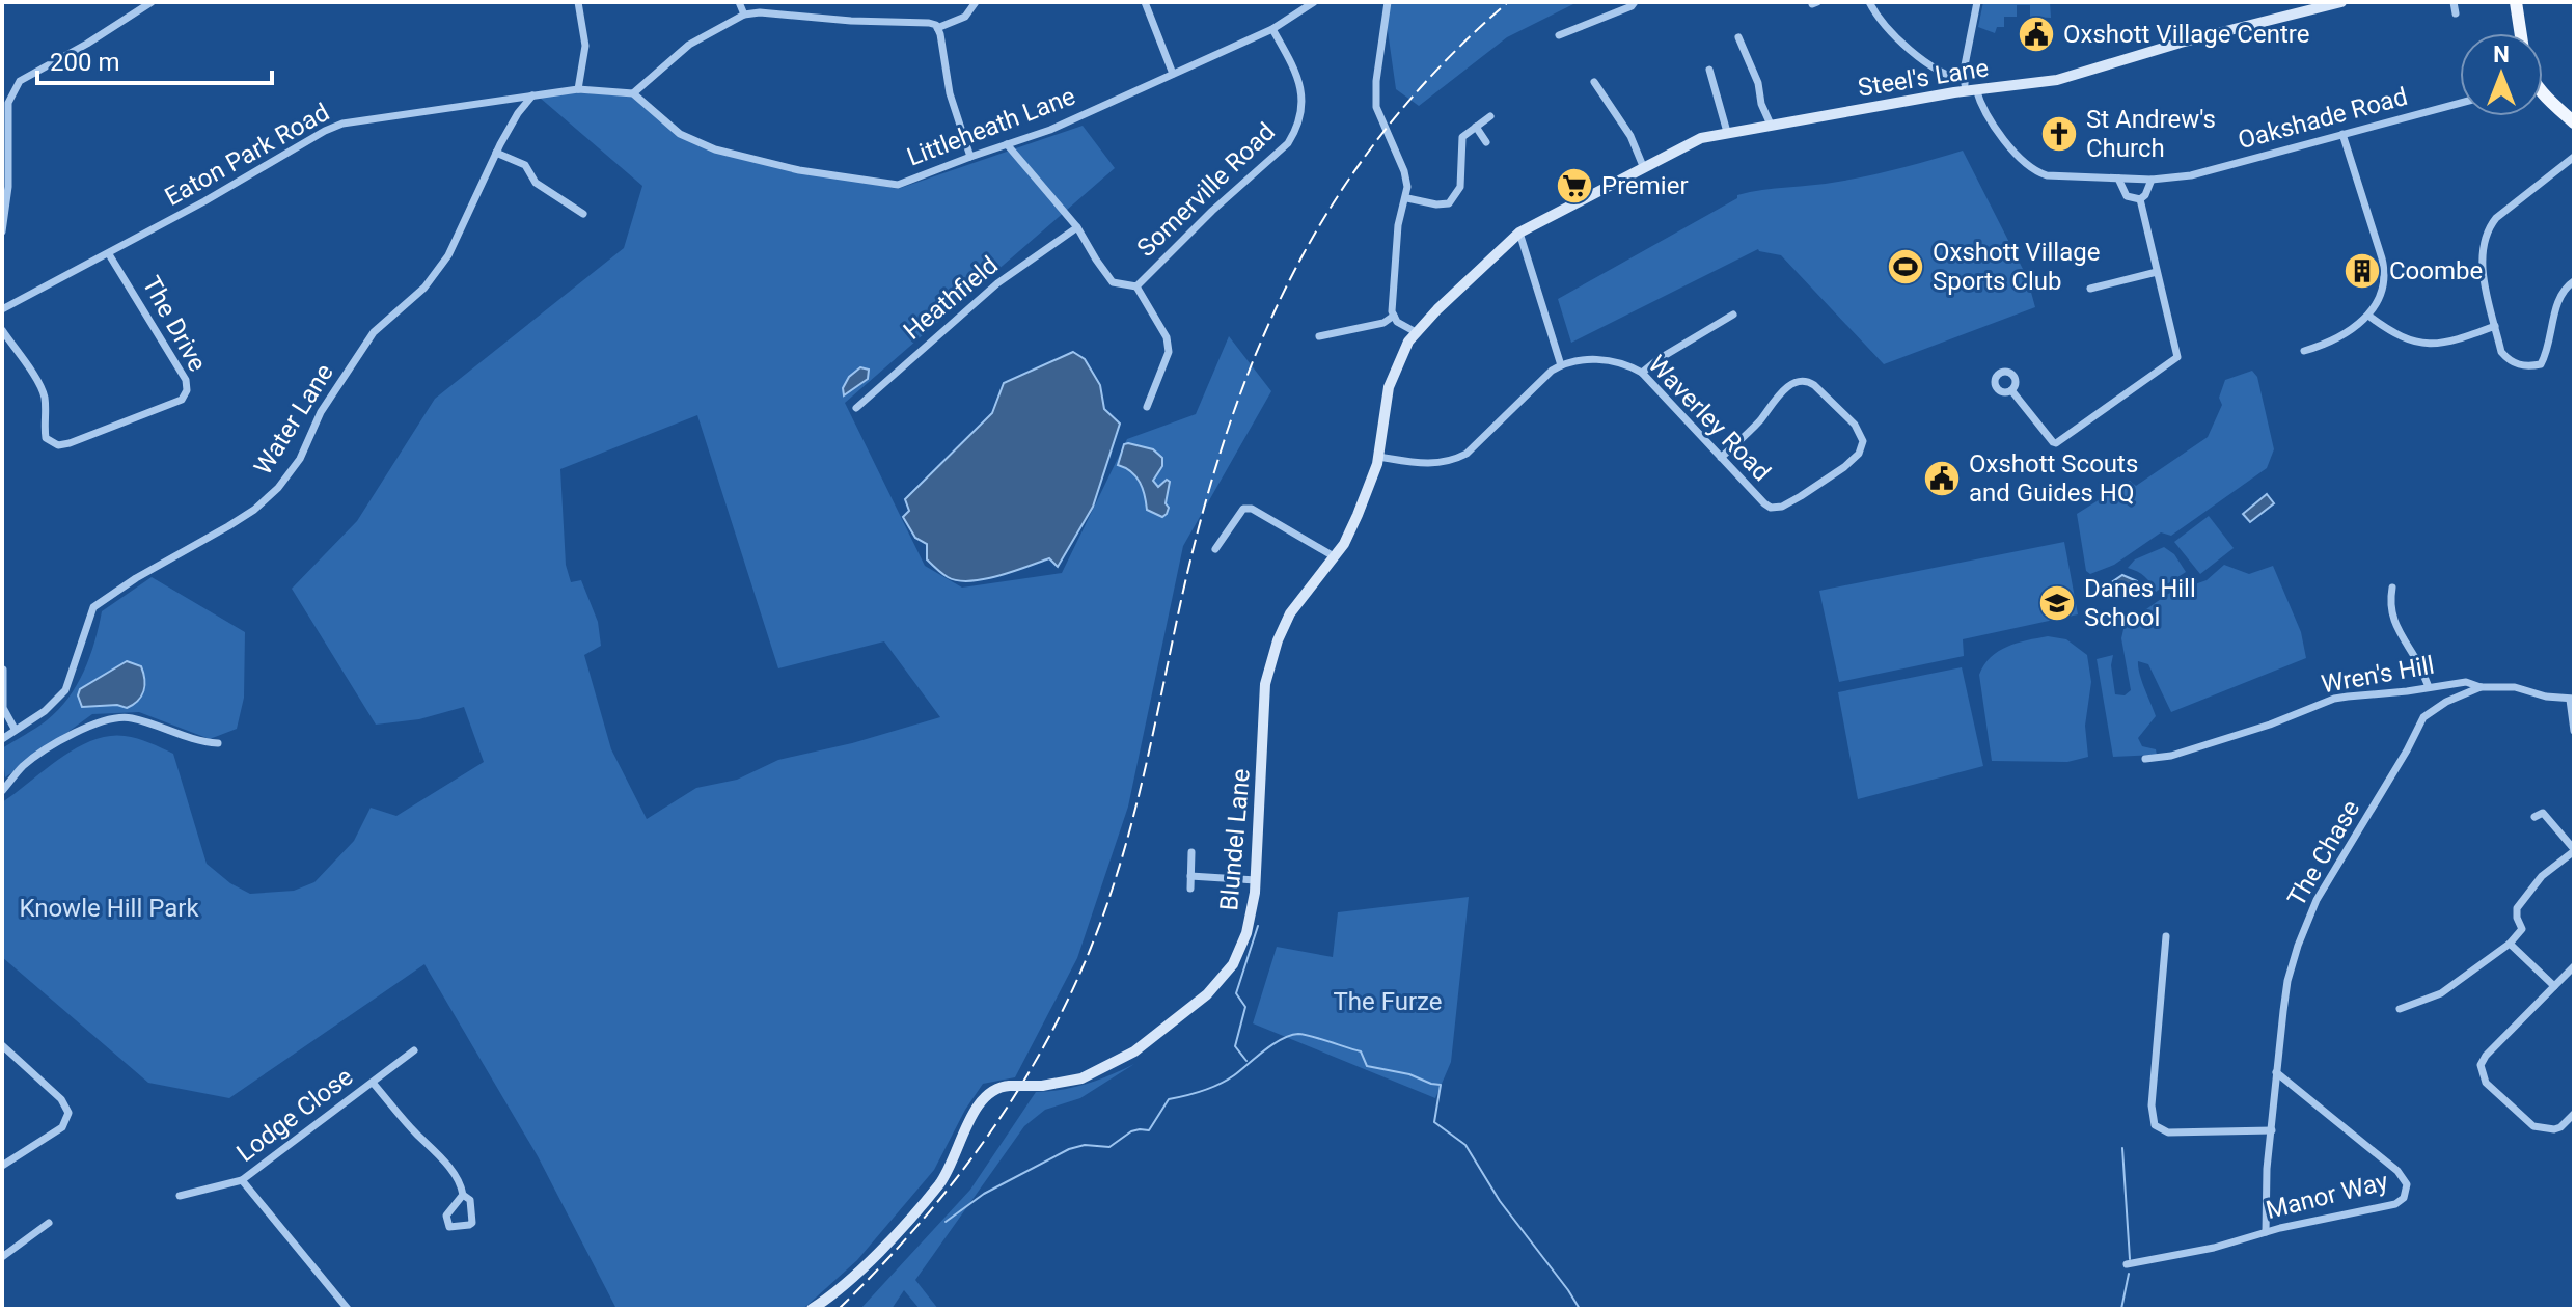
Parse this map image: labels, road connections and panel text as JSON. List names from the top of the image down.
{
  "streets": {
    "street": [
      "Steel's Lane",
      "Oakshade Road",
      "Littleheath Lane",
      "Eaton Park Road",
      "Somerville Road",
      "Heathfield",
      "The Drive",
      "Waverley Road",
      "Water Lane",
      "Wren's Hill",
      "Blundel Lane",
      "The Chase",
      "Lodge Close",
      "Manor Way"
    ]
  },
  "crossings": [
    ["Steel's Lane", "Oakshade Road"],
    ["Steel's Lane", "Blundel Lane"],
    ["Littleheath Lane", "Somerville Road"],
    ["Eaton Park Road", "The Drive"],
    ["Eaton Park Road", "Water Lane"],
    ["Somerville Road", "Heathfield"],
    ["Wren's Hill", "The Chase"],
    ["The Chase", "Manor Way"]
  ],
  "parks": ["Knowle Hill Park", "The Furze"],
  "places": {
    "public building": ["Oxshott Village Centre", "Oxshott Scouts and Guides HQ"],
    "church": ["St Andrew's Church"],
    "supermarket": ["Premier"],
    "sports": ["Oxshott Village Sports Club"],
    "building": ["Coombe"],
    "school or university": ["Danes Hill School"]
  },
  "scale_bar": "200 m",
  "north": "top"
}
